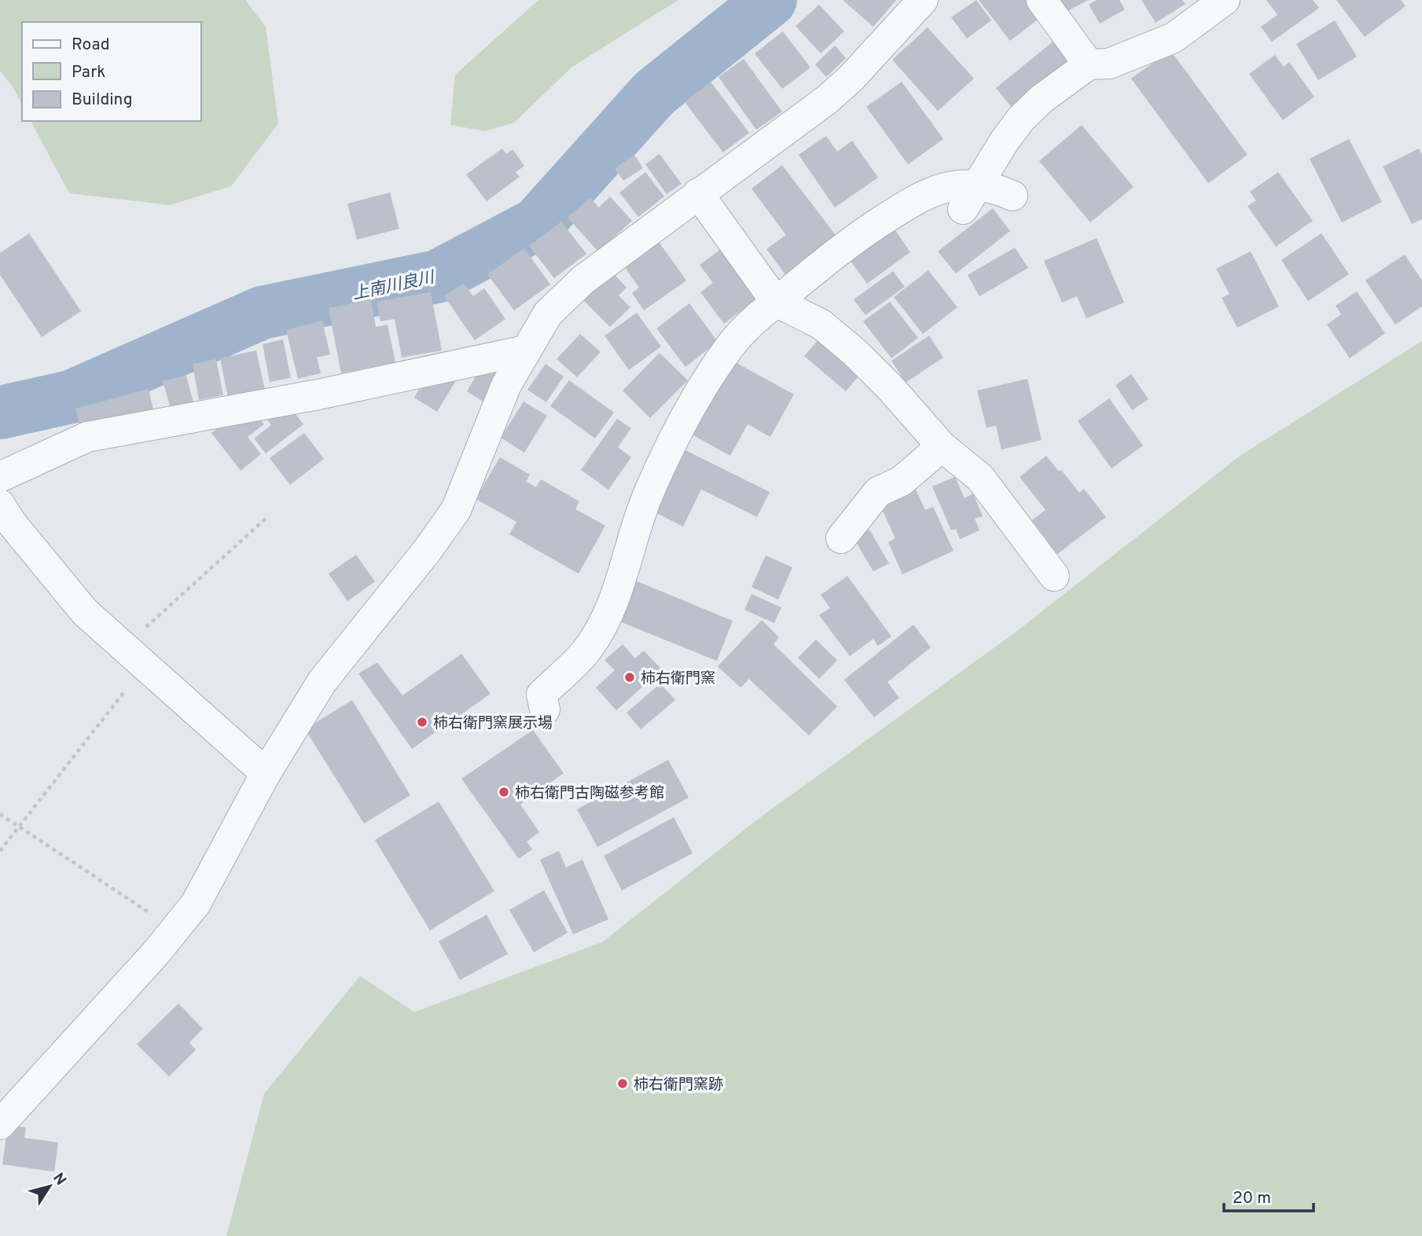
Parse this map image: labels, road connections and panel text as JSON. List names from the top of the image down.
{
  "water": ["上南川良川"],
  "places": [
    "柿右衛門窯",
    "柿右衛門窯展示場",
    "柿右衛門古陶磁参考館",
    "柿右衛門窯跡"
  ],
  "legend": ["Road", "Park", "Building"],
  "scale_bar": "20 m",
  "north": "top right"
}
